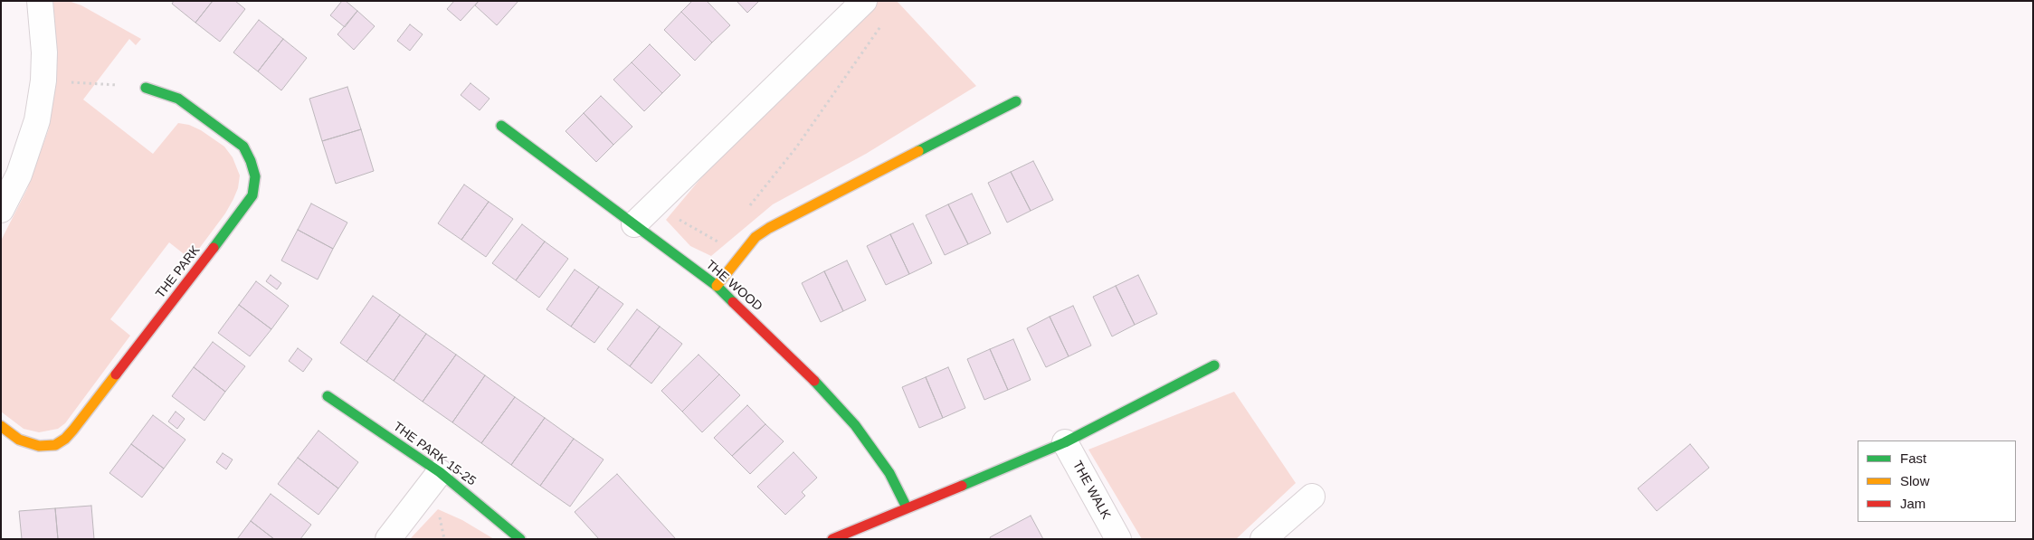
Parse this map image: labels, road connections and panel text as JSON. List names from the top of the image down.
{
  "streets": {
    "street": [
      "THE PARK",
      "THE WOOD",
      "THE PARK 15-25",
      "THE WALK"
    ]
  },
  "legend": ["Fast", "Slow", "Jam"]
}
